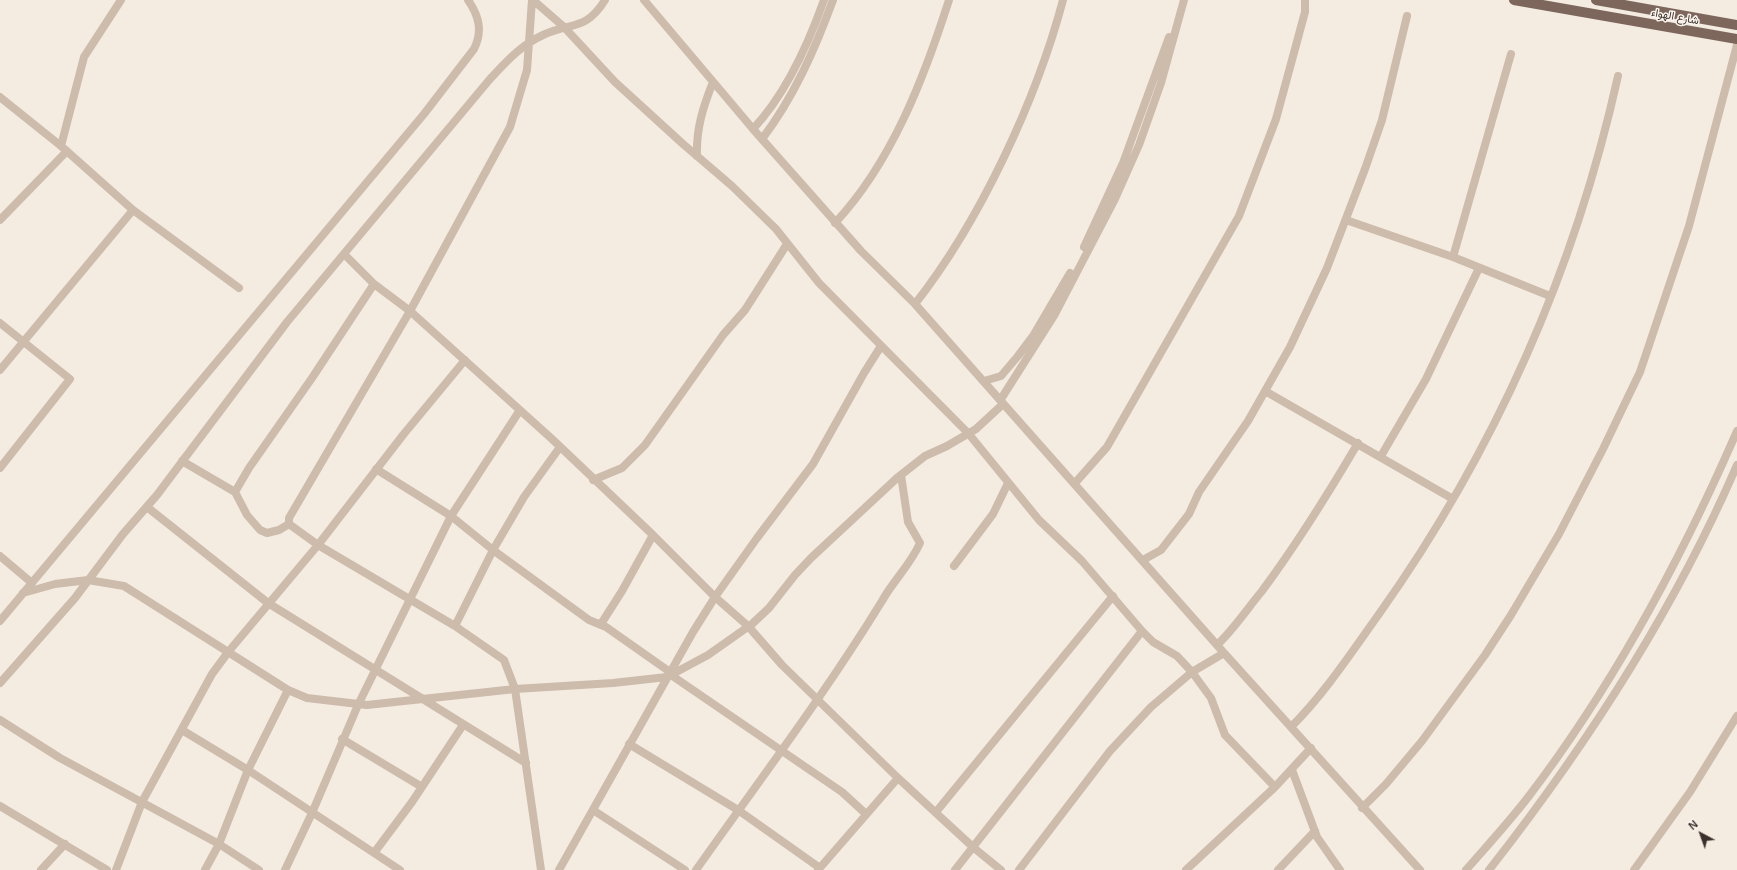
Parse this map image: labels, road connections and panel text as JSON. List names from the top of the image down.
{
  "streets": {
    "main road": ["شارع الهواء"]
  },
  "north": "top left"
}
